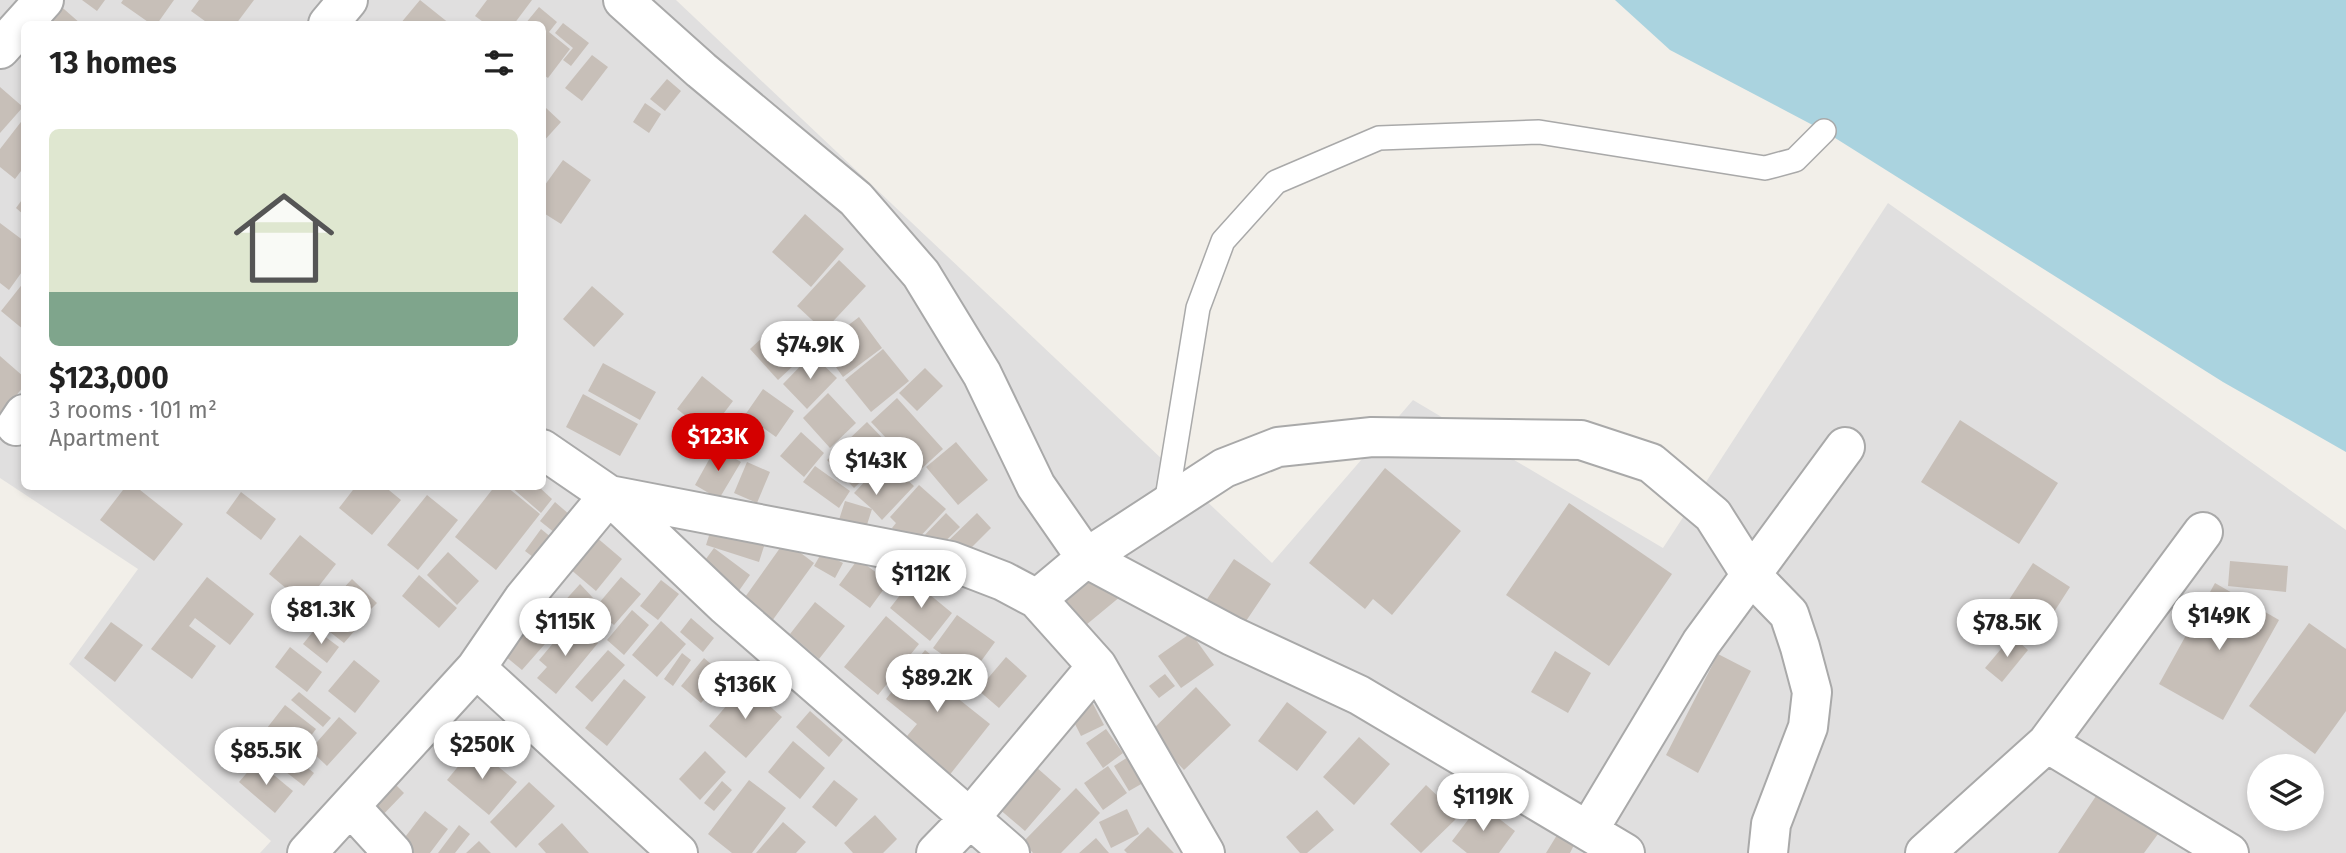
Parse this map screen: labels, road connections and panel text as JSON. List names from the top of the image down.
{
  "page": {
    "heading": "13 homes",
    "list": [
      {
        "name": "$123,000",
        "note": "3 rooms · 101 m² · Apartment"
      }
    ],
    "price": [
      "$74.9K",
      "$123K",
      "$143K",
      "$112K",
      "$81.3K",
      "$149K",
      "$115K",
      "$78.5K",
      "$89.2K",
      "$136K",
      "$250K",
      "$85.5K",
      "$119K"
    ]
  }
}
